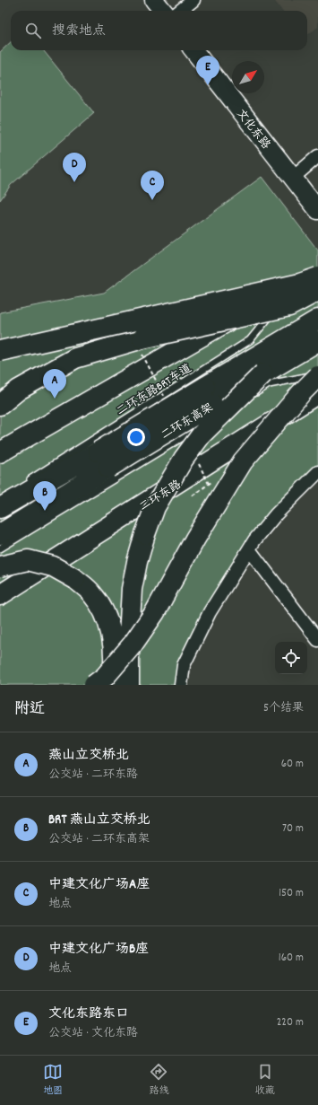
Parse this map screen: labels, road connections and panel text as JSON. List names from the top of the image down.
{
  "streets": {
    "highway": ["二环东高架", "二环东路"],
    "main road": ["文化东路"],
    "lane": ["二环东路BRT车道"]
  },
  "north": "top right",
  "page": {
    "search": "搜索地点",
    "pins": [
      "E",
      "D",
      "C",
      "A",
      "B"
    ],
    "heading": ["附近", "5个结果"],
    "list": [
      {
        "mark": "A",
        "name": "燕山立交桥北",
        "note": "公交站 · 二环东路",
        "value": "60 m"
      },
      {
        "mark": "B",
        "name": "BRT 燕山立交桥北",
        "note": "公交站 · 二环东高架",
        "value": "70 m"
      },
      {
        "mark": "C",
        "name": "中建文化广场A座",
        "note": "地点",
        "value": "150 m"
      },
      {
        "mark": "D",
        "name": "中建文化广场B座",
        "note": "地点",
        "value": "160 m"
      },
      {
        "mark": "E",
        "name": "文化东路东口",
        "note": "公交站 · 文化东路",
        "value": "220 m"
      }
    ],
    "nav": ["地图", "路线", "收藏"]
  }
}
